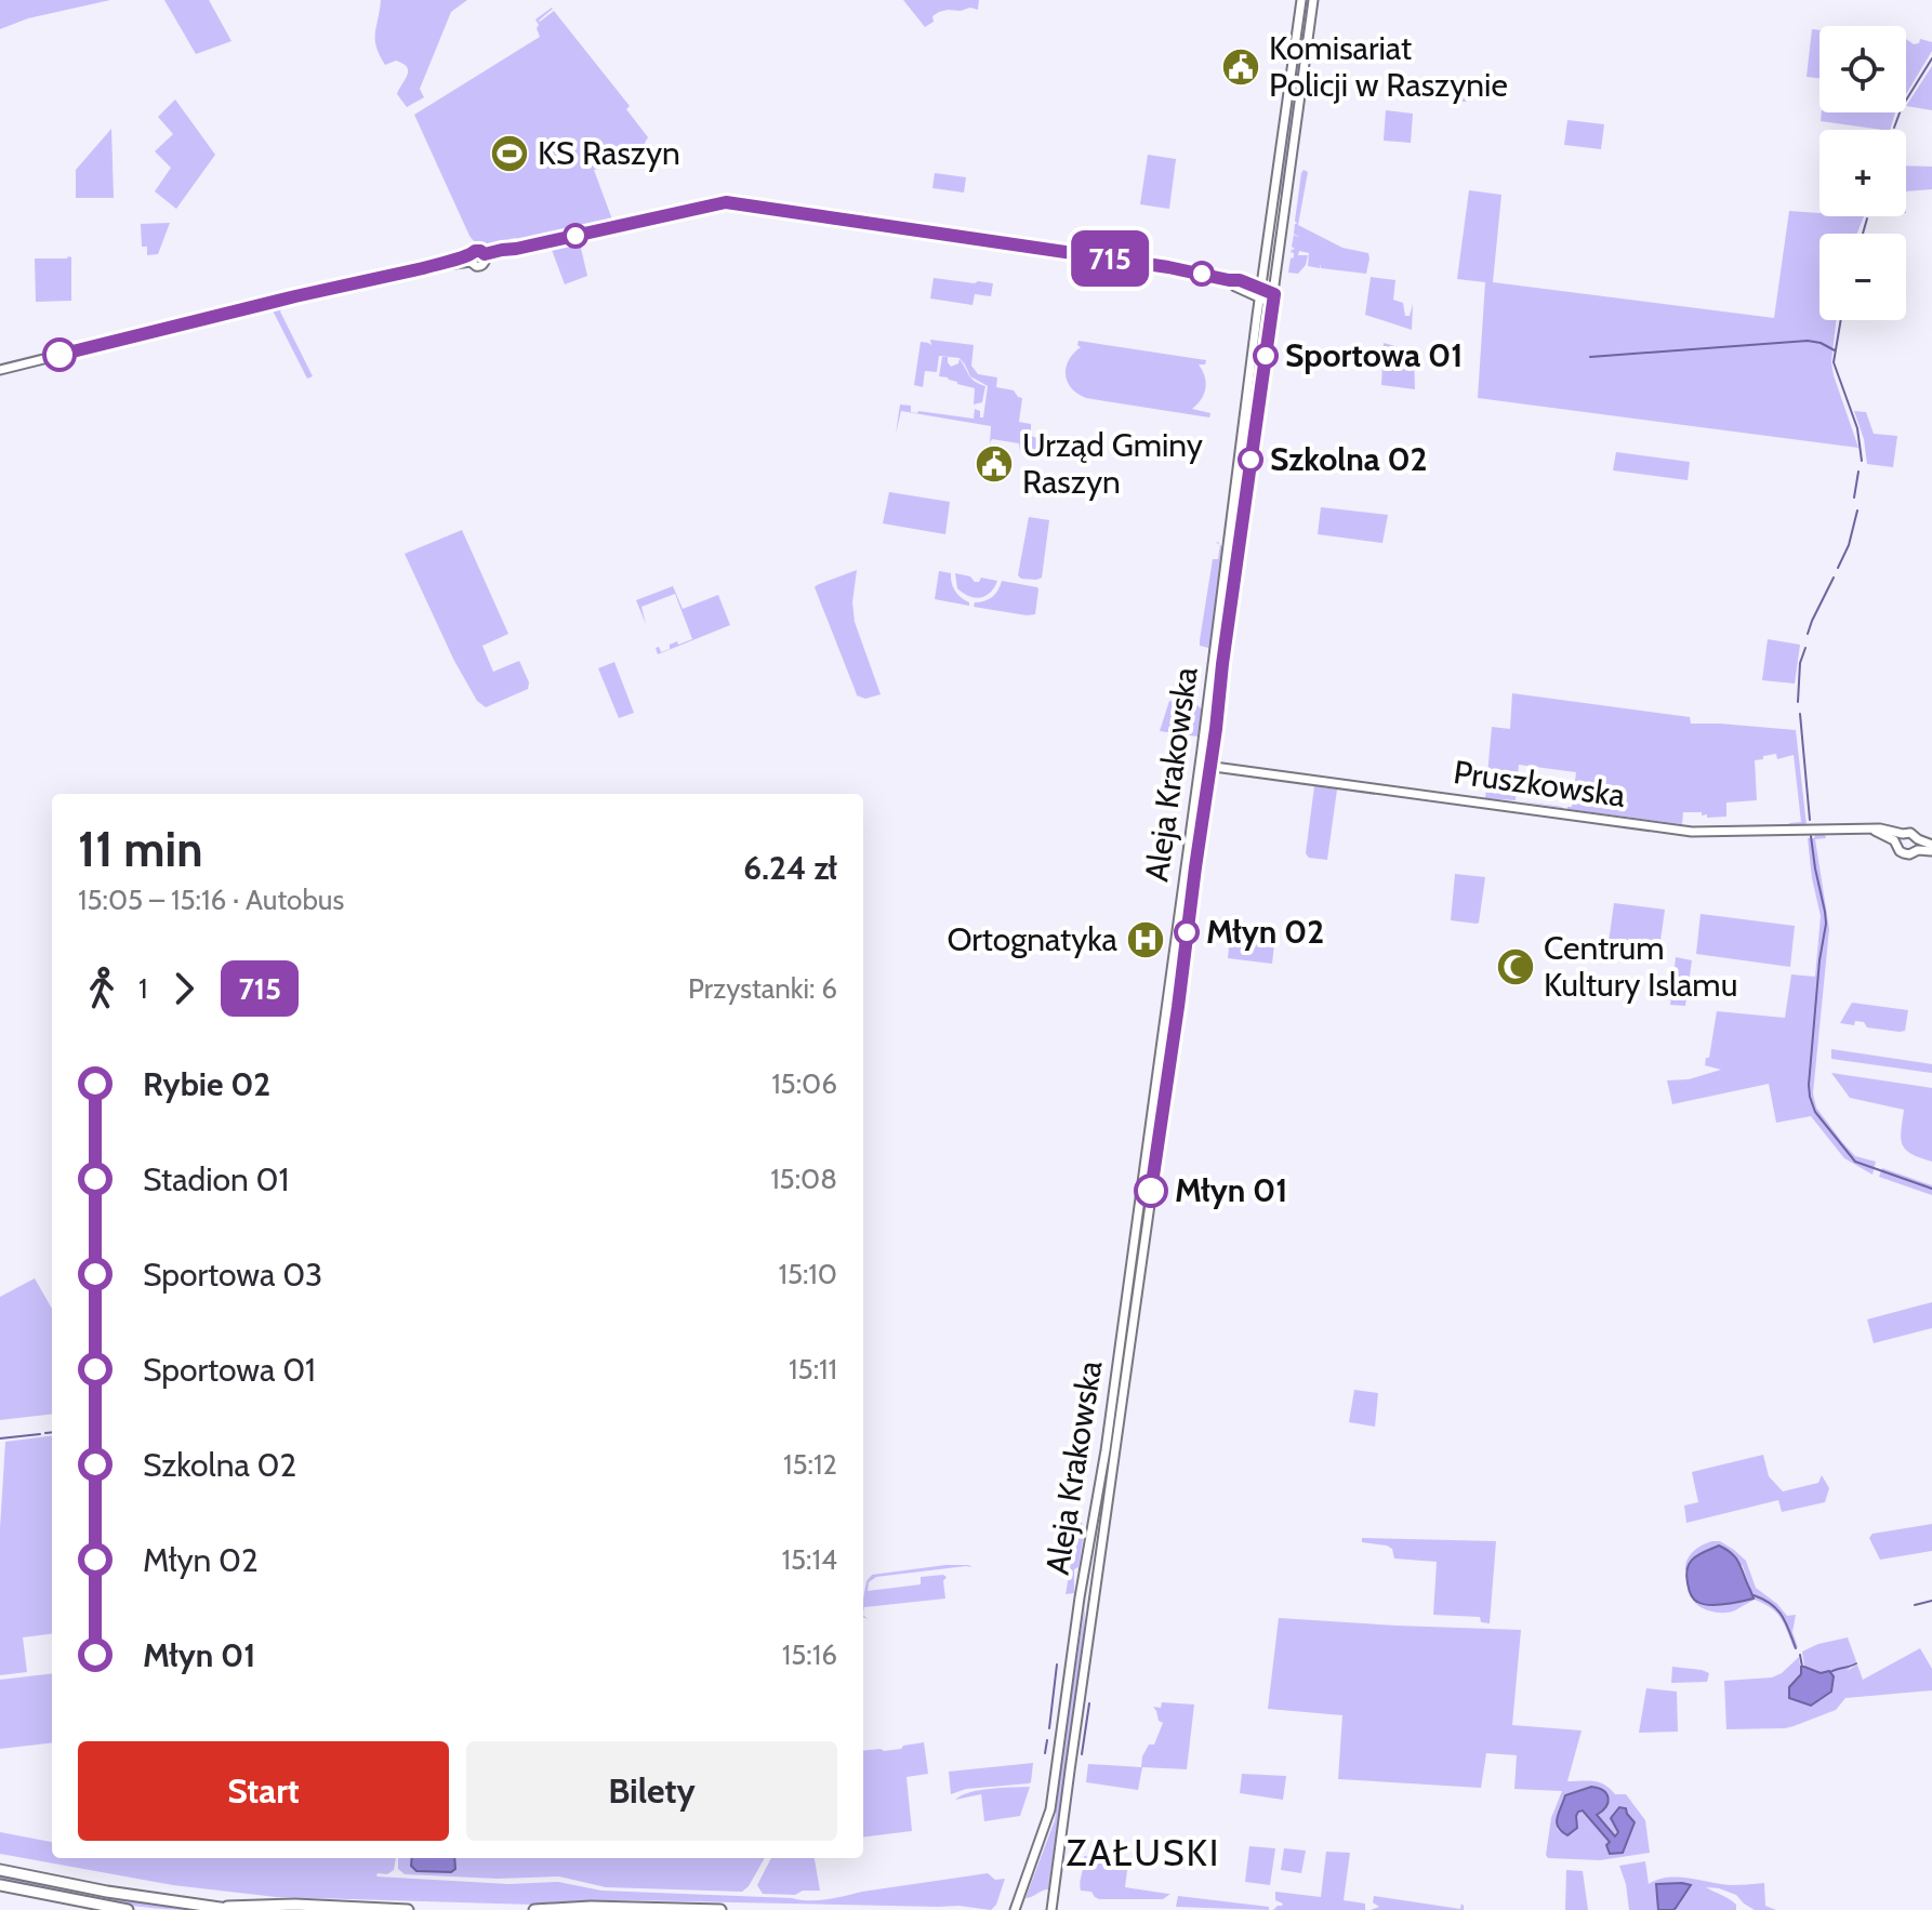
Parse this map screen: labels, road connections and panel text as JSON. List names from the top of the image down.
{
  "streets": {
    "main road": ["Aleja Krakowska", "Pruszkowska"]
  },
  "crossings": [
    ["Aleja Krakowska", "Pruszkowska"]
  ],
  "districts": ["ZAŁUSKI"],
  "places": {
    "public building": ["Komisariat Policji w Raszynie", "Urząd Gminy Raszyn"],
    "sports": ["KS Raszyn"],
    "other": [
      "Sportowa 01",
      "Szkolna 02",
      "Młyn 02",
      "Młyn 01"
    ],
    "hospital": ["Ortognatyka"],
    "mosque": ["Centrum Kultury Islamu"]
  },
  "lines": ["bus line 715"],
  "page": {
    "on_map": "715",
    "map_buttons": ["+", "−"],
    "heading": ["11 min", "15:05 – 15:16 · Autobus", "6.24 zł"],
    "legs": ["1", "715", "Przystanki: 6"],
    "list": [
      {
        "name": "Rybie 02",
        "value": "15:06"
      },
      {
        "name": "Stadion 01",
        "value": "15:08"
      },
      {
        "name": "Sportowa 03",
        "value": "15:10"
      },
      {
        "name": "Sportowa 01",
        "value": "15:11"
      },
      {
        "name": "Szkolna 02",
        "value": "15:12"
      },
      {
        "name": "Młyn 02",
        "value": "15:14"
      },
      {
        "name": "Młyn 01",
        "value": "15:16"
      }
    ],
    "buttons": ["Start", "Bilety"]
  }
}
